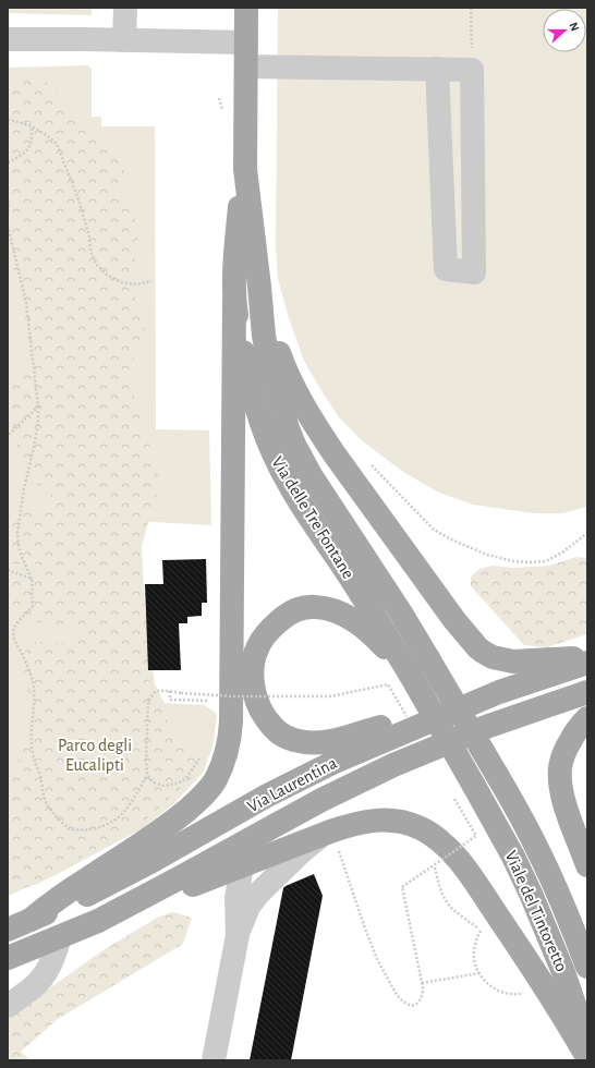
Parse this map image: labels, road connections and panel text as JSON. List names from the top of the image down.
{
  "streets": {
    "main road": ["Via delle Tre Fontane", "Via Laurentina", "Viale del Tintoretto"]
  },
  "crossings": [
    ["Via delle Tre Fontane", "Viale del Tintoretto"]
  ],
  "parks": ["Parco degli Eucalipti"],
  "north": "right"
}
